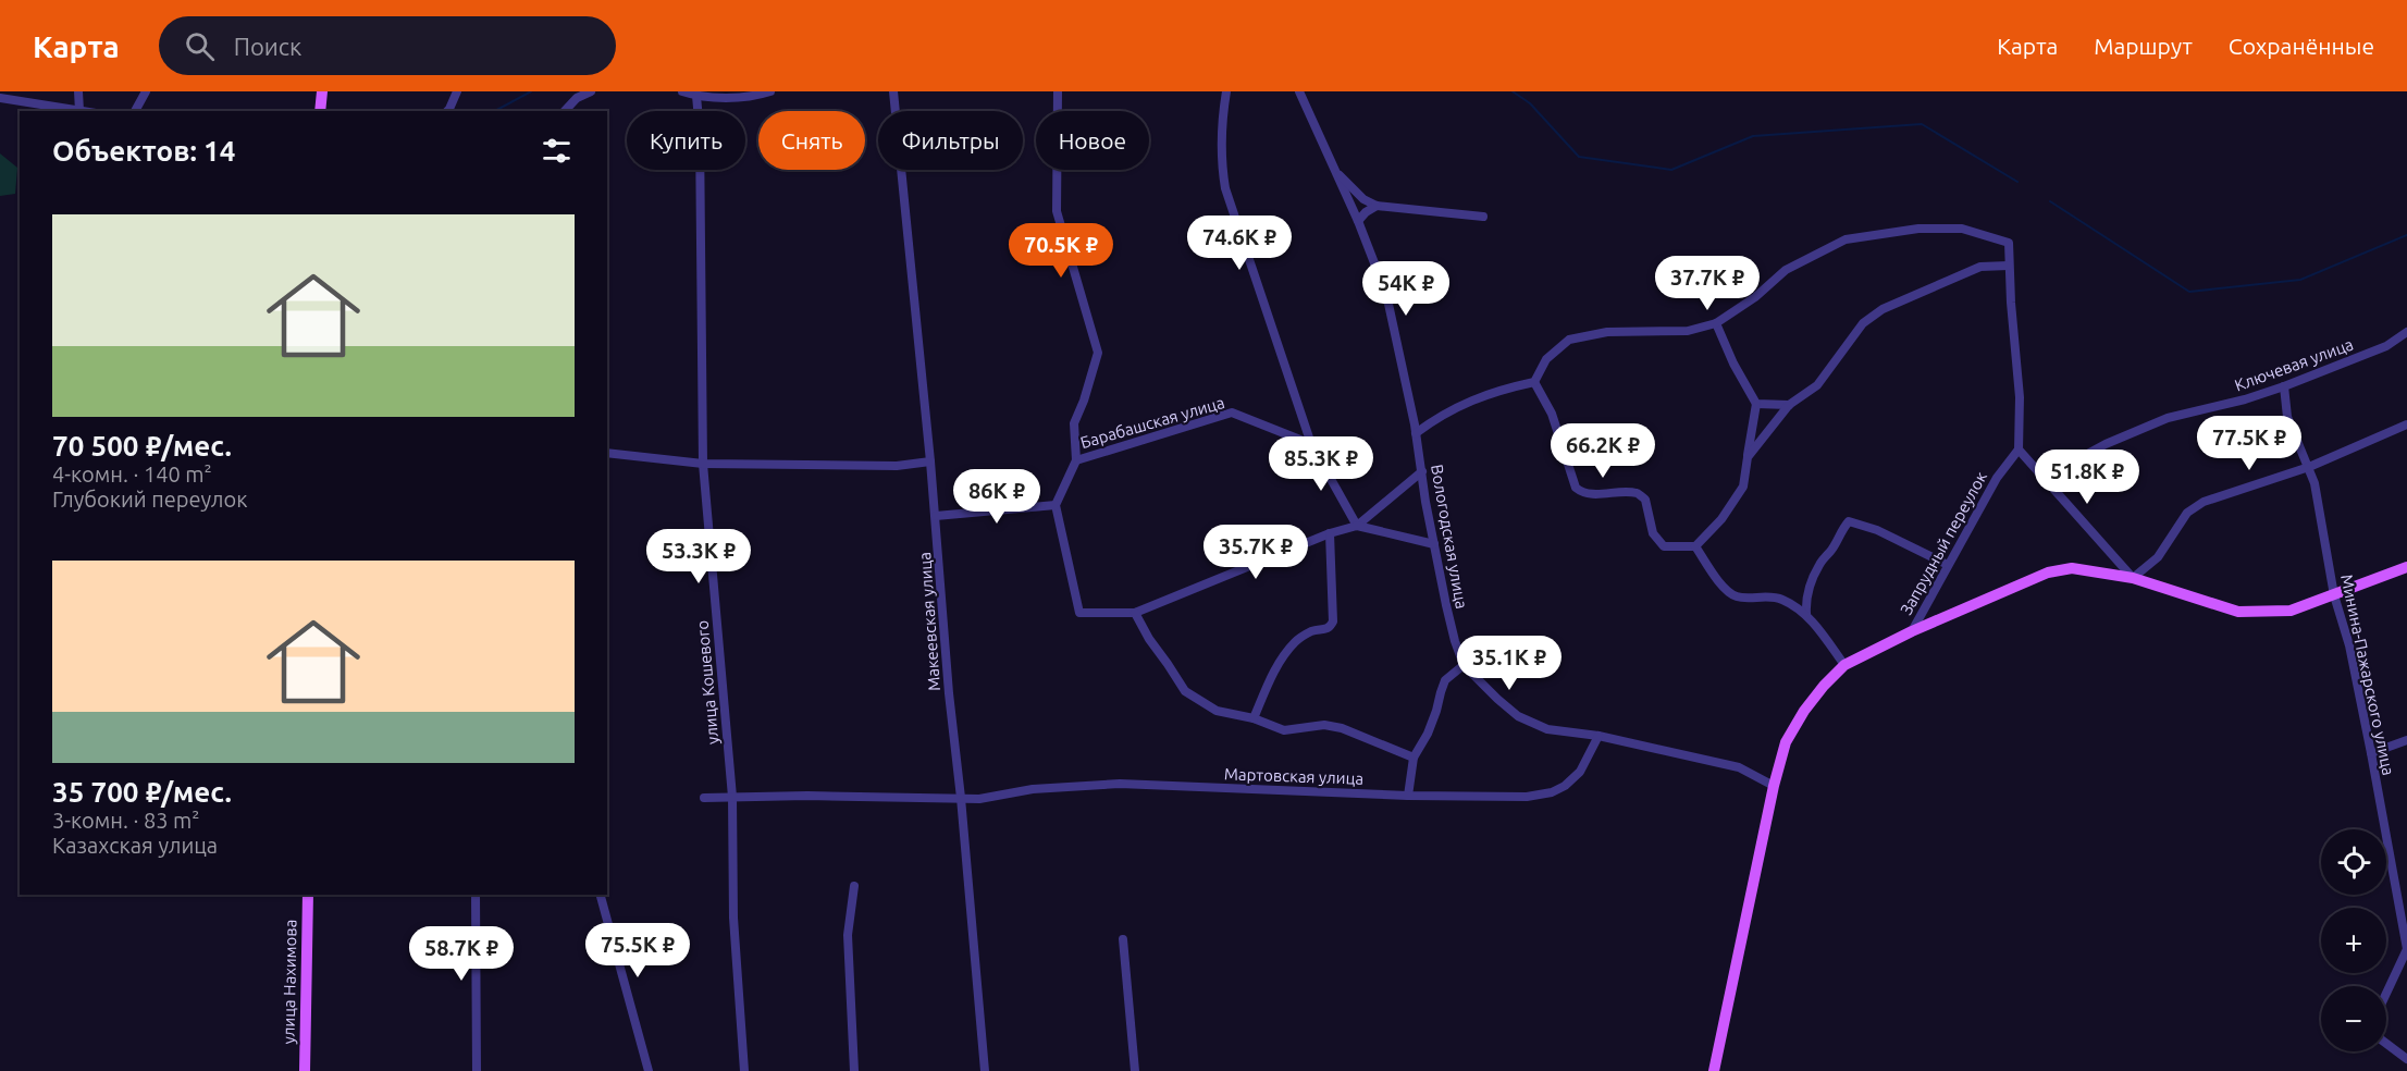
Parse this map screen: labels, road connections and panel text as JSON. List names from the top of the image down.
{
  "streets": {
    "main road": ["улица Нахимова"],
    "street": [
      "Ключевая улица",
      "Барабашская улица",
      "Вологодская улица",
      "Запрудный переулок",
      "Макеевская улица",
      "Минина-Пажарского улица",
      "улица Кошевого",
      "Мартовская улица"
    ]
  },
  "crossings": [
    ["Ключевая улица", "Минина-Пажарского улица"],
    ["Вологодская улица", "Мартовская улица"],
    ["Макеевская улица", "Мартовская улица"],
    ["улица Кошевого", "Мартовская улица"]
  ],
  "page": {
    "header": "Карта",
    "search": "Поиск",
    "nav": ["Карта", "Маршрут", "Сохранённые"],
    "chip": [
      "Купить",
      "Снять",
      "Фильтры",
      "Новое"
    ],
    "heading": "Объектов: 14",
    "list": [
      {
        "name": "70 500 ₽/мес.",
        "note": "4-комн. · 140 m² · Глубокий переулок"
      },
      {
        "name": "35 700 ₽/мес.",
        "note": "3-комн. · 83 m² · Казахская улица"
      }
    ],
    "price": [
      "74.6K ₽",
      "70.5K ₽",
      "37.7K ₽",
      "54K ₽",
      "77.5K ₽",
      "66.2K ₽",
      "85.3K ₽",
      "51.8K ₽",
      "86K ₽",
      "35.7K ₽",
      "53.3K ₽",
      "35.1K ₽",
      "75.5K ₽",
      "58.7K ₽"
    ],
    "map_buttons": ["+", "−"]
  }
}
